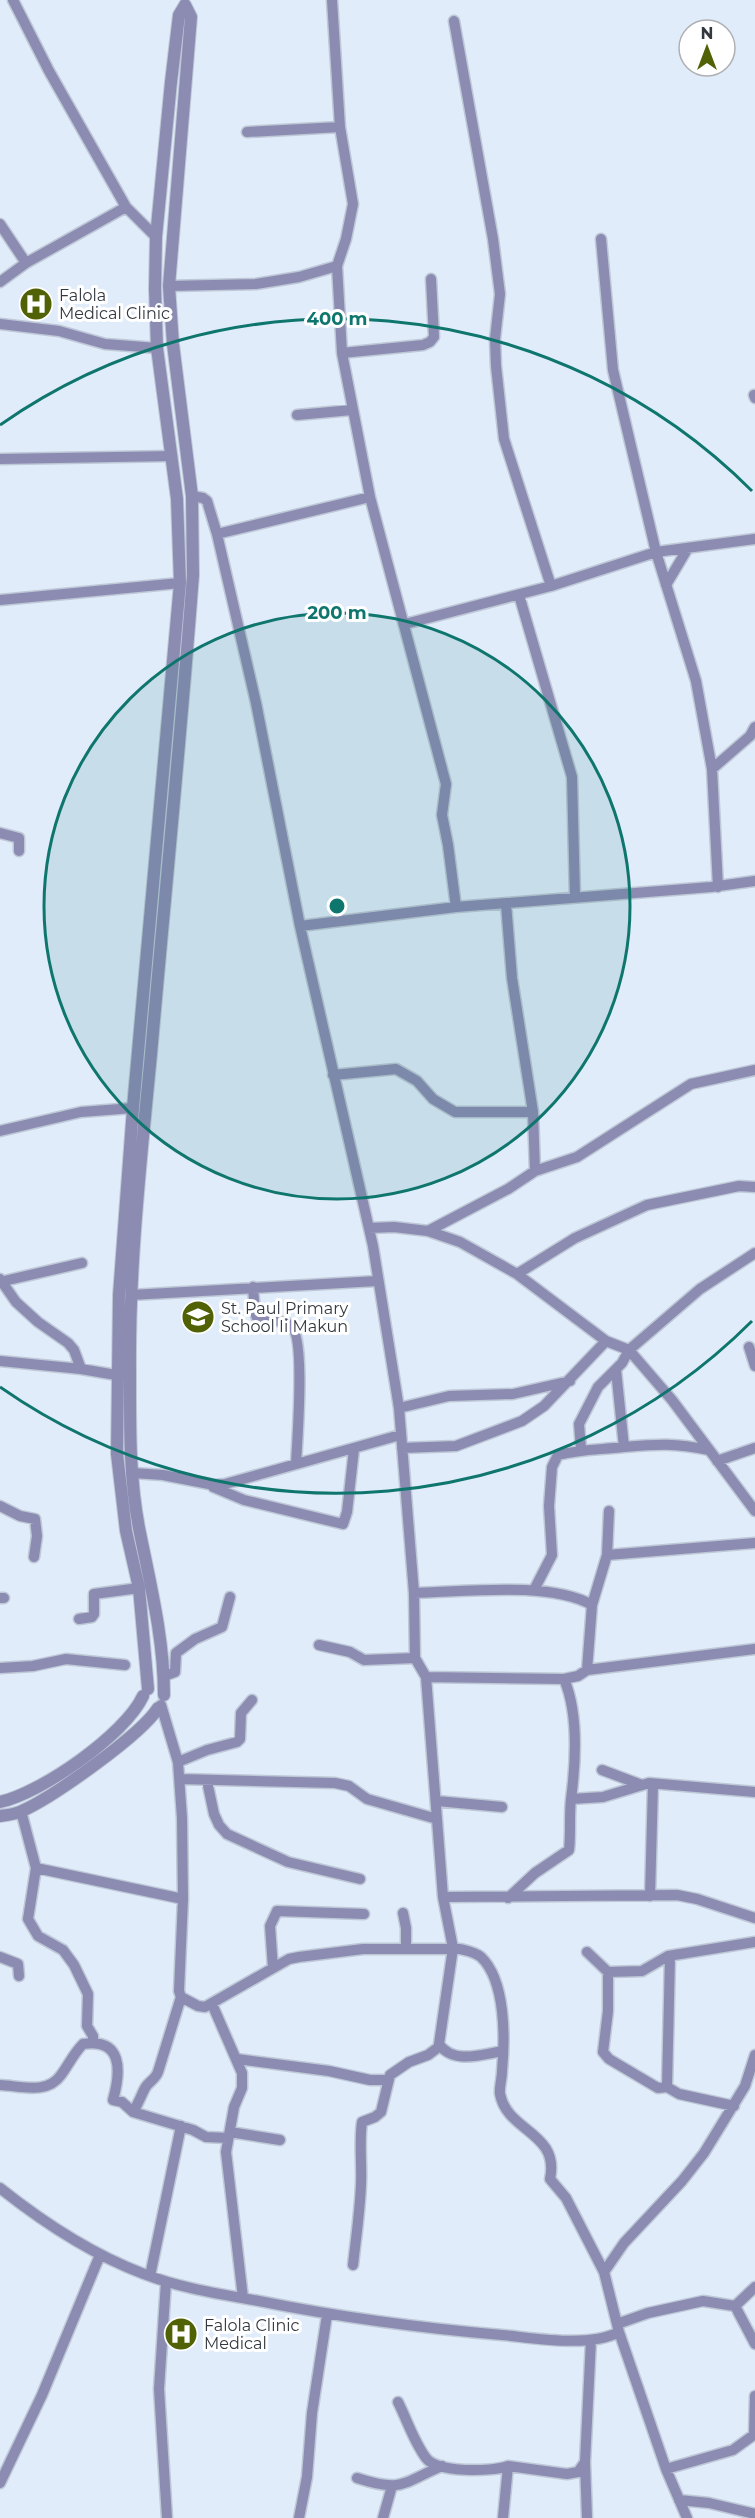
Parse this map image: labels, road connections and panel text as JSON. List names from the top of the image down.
{
  "places": {
    "hospital": ["Falola Medical Clinic", "Falola Clinic Medical"],
    "school or university": ["St. Paul Primary School Ii Makun"]
  },
  "north": "top",
  "rings": ["400 m", "200 m"]
}
